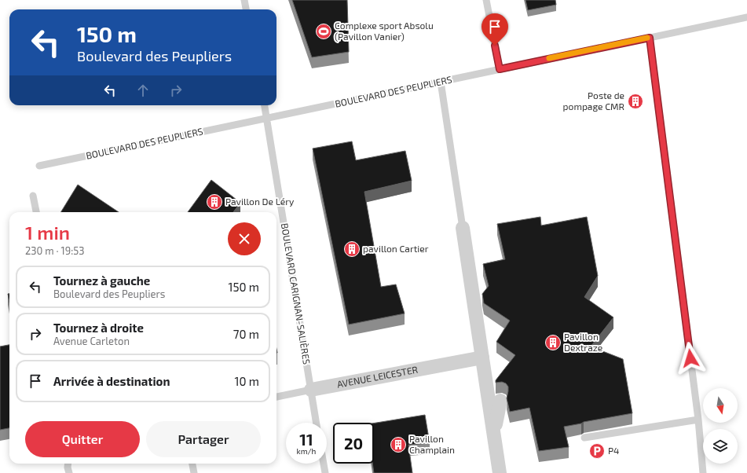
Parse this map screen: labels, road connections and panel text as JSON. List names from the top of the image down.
{
  "streets": {
    "street": ["AVENUE LEICESTER"],
    "lane": ["BOULEVARD DES PEUPLIERS", "BOULEVARD CARIGNAN-SALIÈRES"]
  },
  "crossings": [
    ["BOULEVARD DES PEUPLIERS", "BOULEVARD CARIGNAN-SALIÈRES"],
    ["BOULEVARD CARIGNAN-SALIÈRES", "AVENUE LEICESTER"]
  ],
  "places": {
    "sports": ["Complexe sport Absolu (Pavillon Vanier)"],
    "building": [
      "Poste de pompage CMR",
      "Pavillon De Léry",
      "pavillon Cartier",
      "Pavillon Dextraze",
      "Pavillon Champlain"
    ],
    "parking": ["P4"]
  },
  "north": "bottom",
  "page": {
    "turn": ["150 m", "Boulevard des Peupliers"],
    "heading": ["1 min", "230 m · 19:53"],
    "list": [
      {
        "name": "Tournez à gauche",
        "note": "Boulevard des Peupliers",
        "value": "150 m"
      },
      {
        "name": "Tournez à droite",
        "note": "Avenue Carleton",
        "value": "70 m"
      },
      {
        "name": "Arrivée à destination",
        "value": "10 m"
      }
    ],
    "buttons": ["Quitter", "Partager"],
    "speed": "11 km/h",
    "limit": "20"
  }
}
